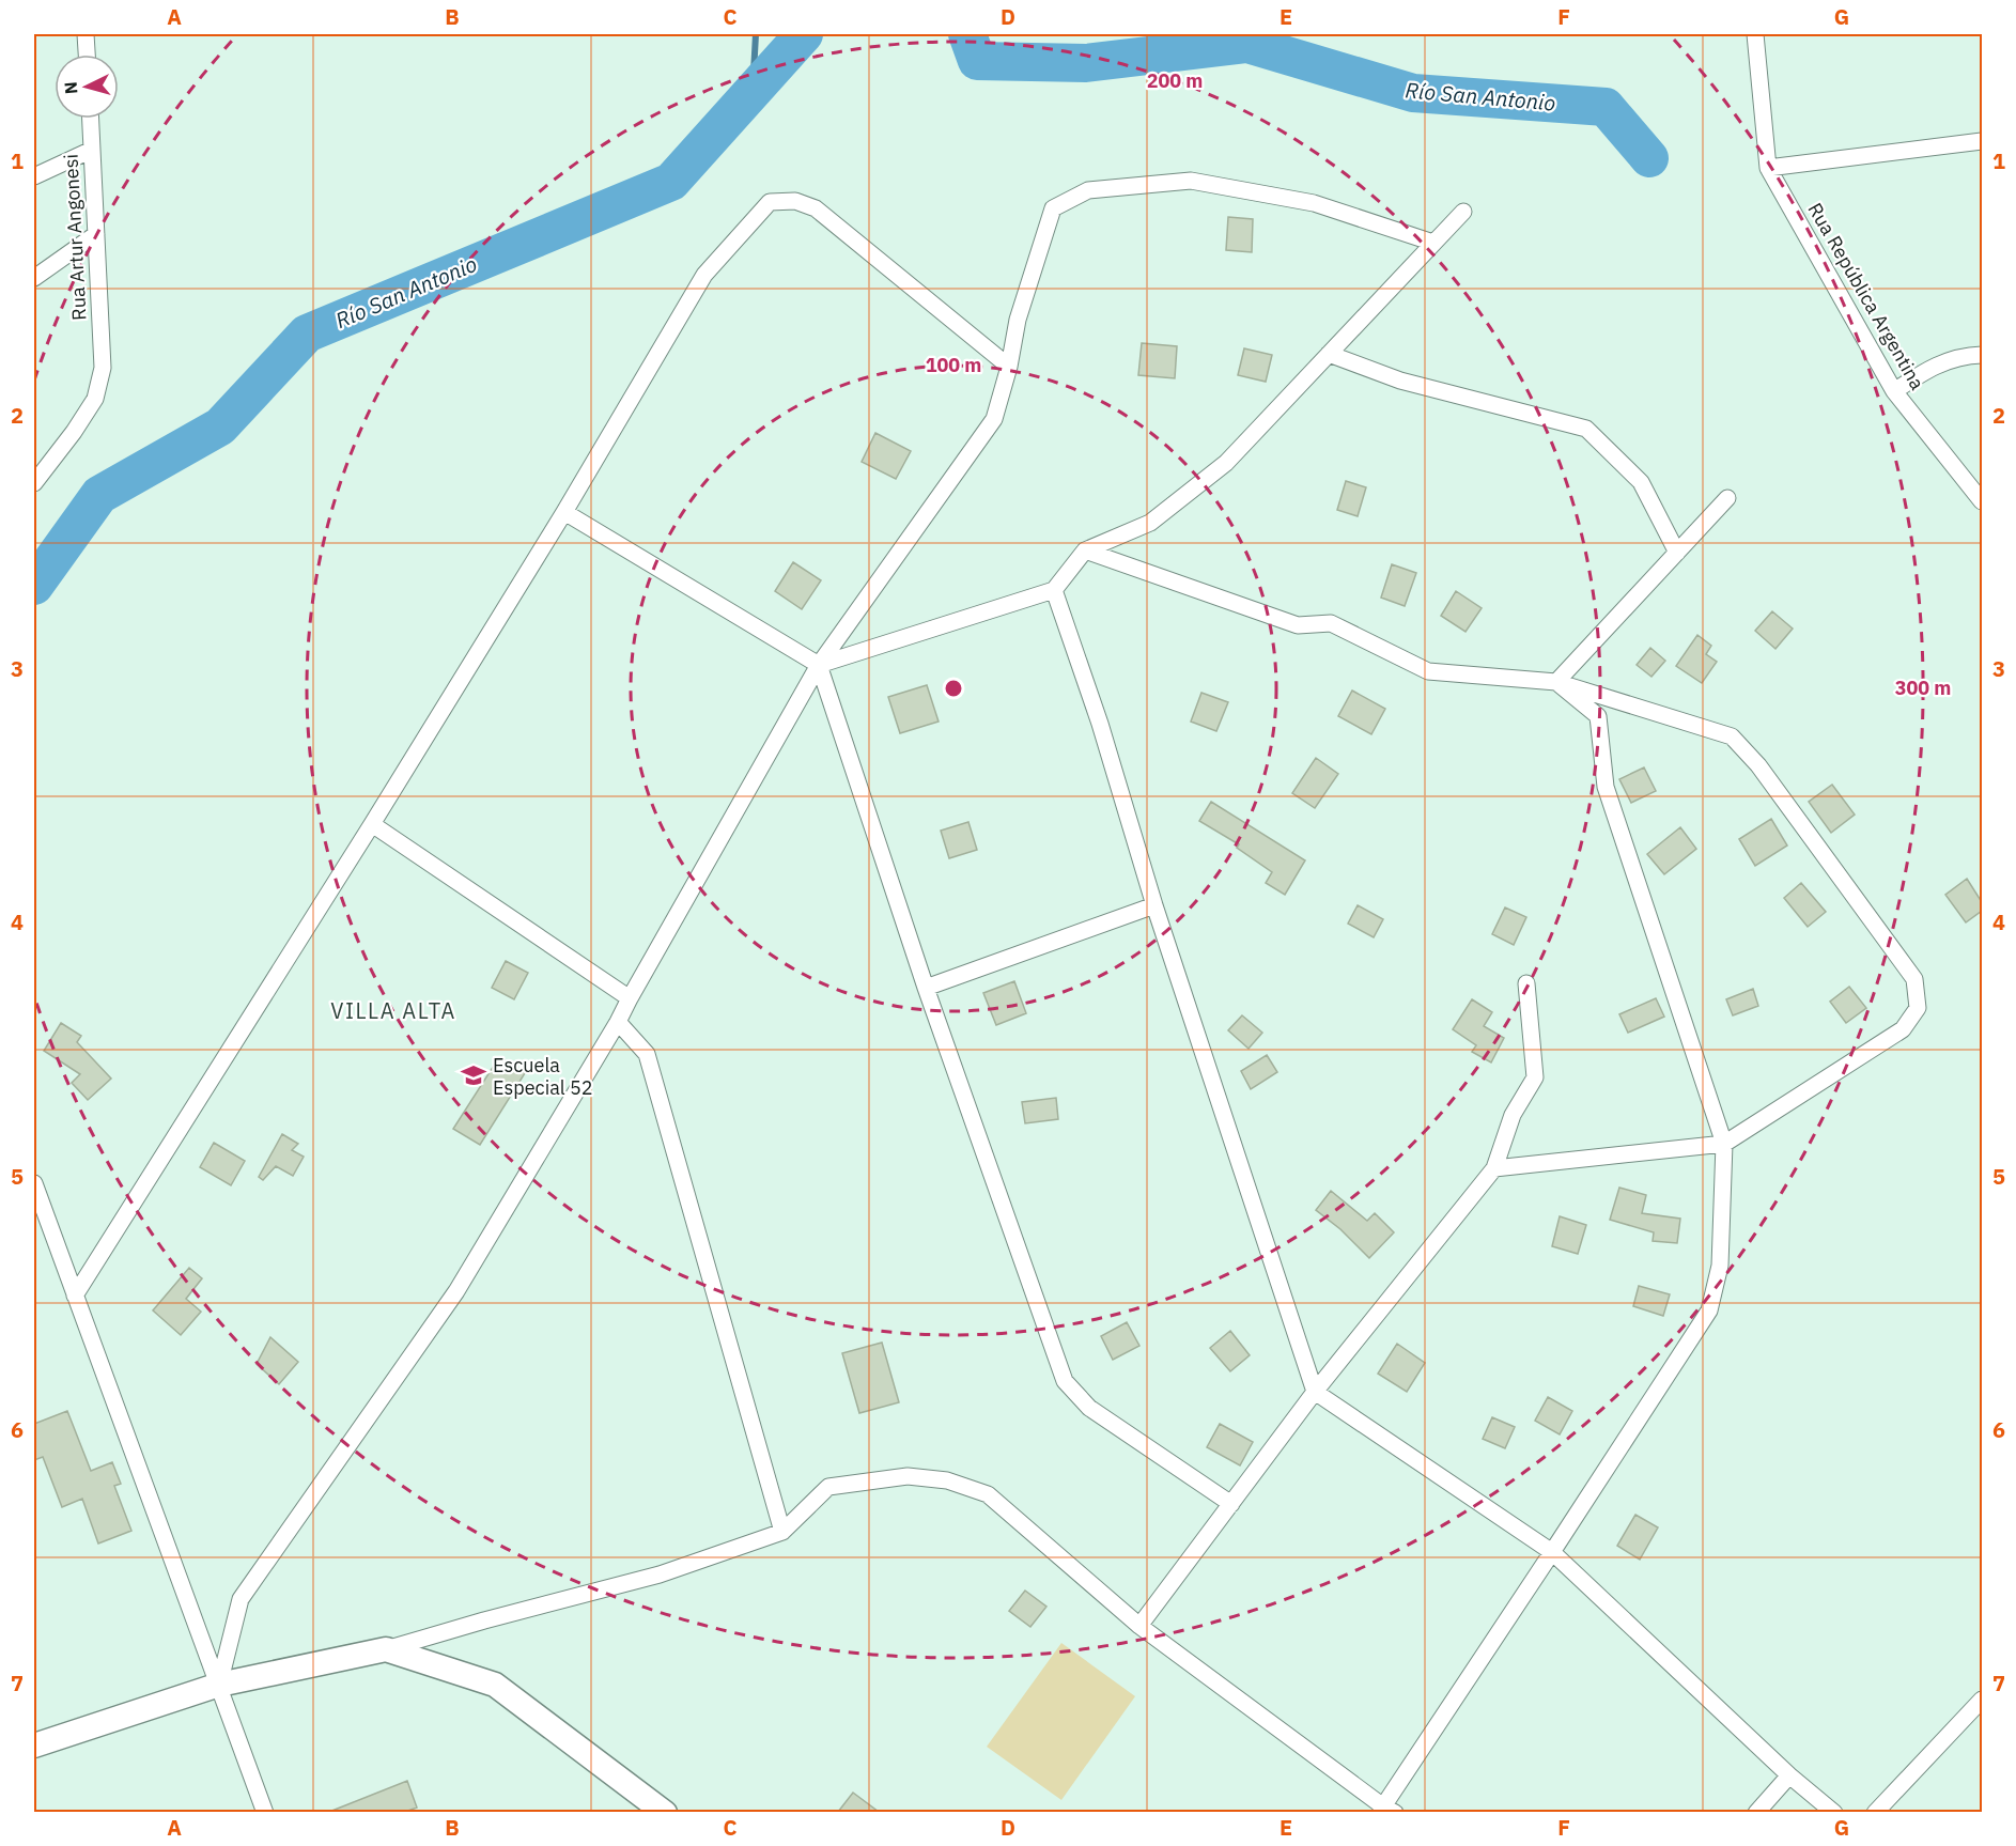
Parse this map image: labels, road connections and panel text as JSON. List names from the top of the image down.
{
  "streets": {
    "street": ["Rua Artur Angonesi", "Rua República Argentina"]
  },
  "districts": ["VILLA ALTA"],
  "water": ["Río San Antonio"],
  "places": {
    "school or university": ["Escuela Especial 52"]
  },
  "north": "left",
  "grid": {
    "columns": [
      "A",
      "B",
      "C",
      "D",
      "E",
      "F",
      "G"
    ],
    "rows": [
      "1",
      "2",
      "3",
      "4",
      "5",
      "6",
      "7"
    ]
  },
  "rings": ["200 m", "100 m", "300 m"]
}
